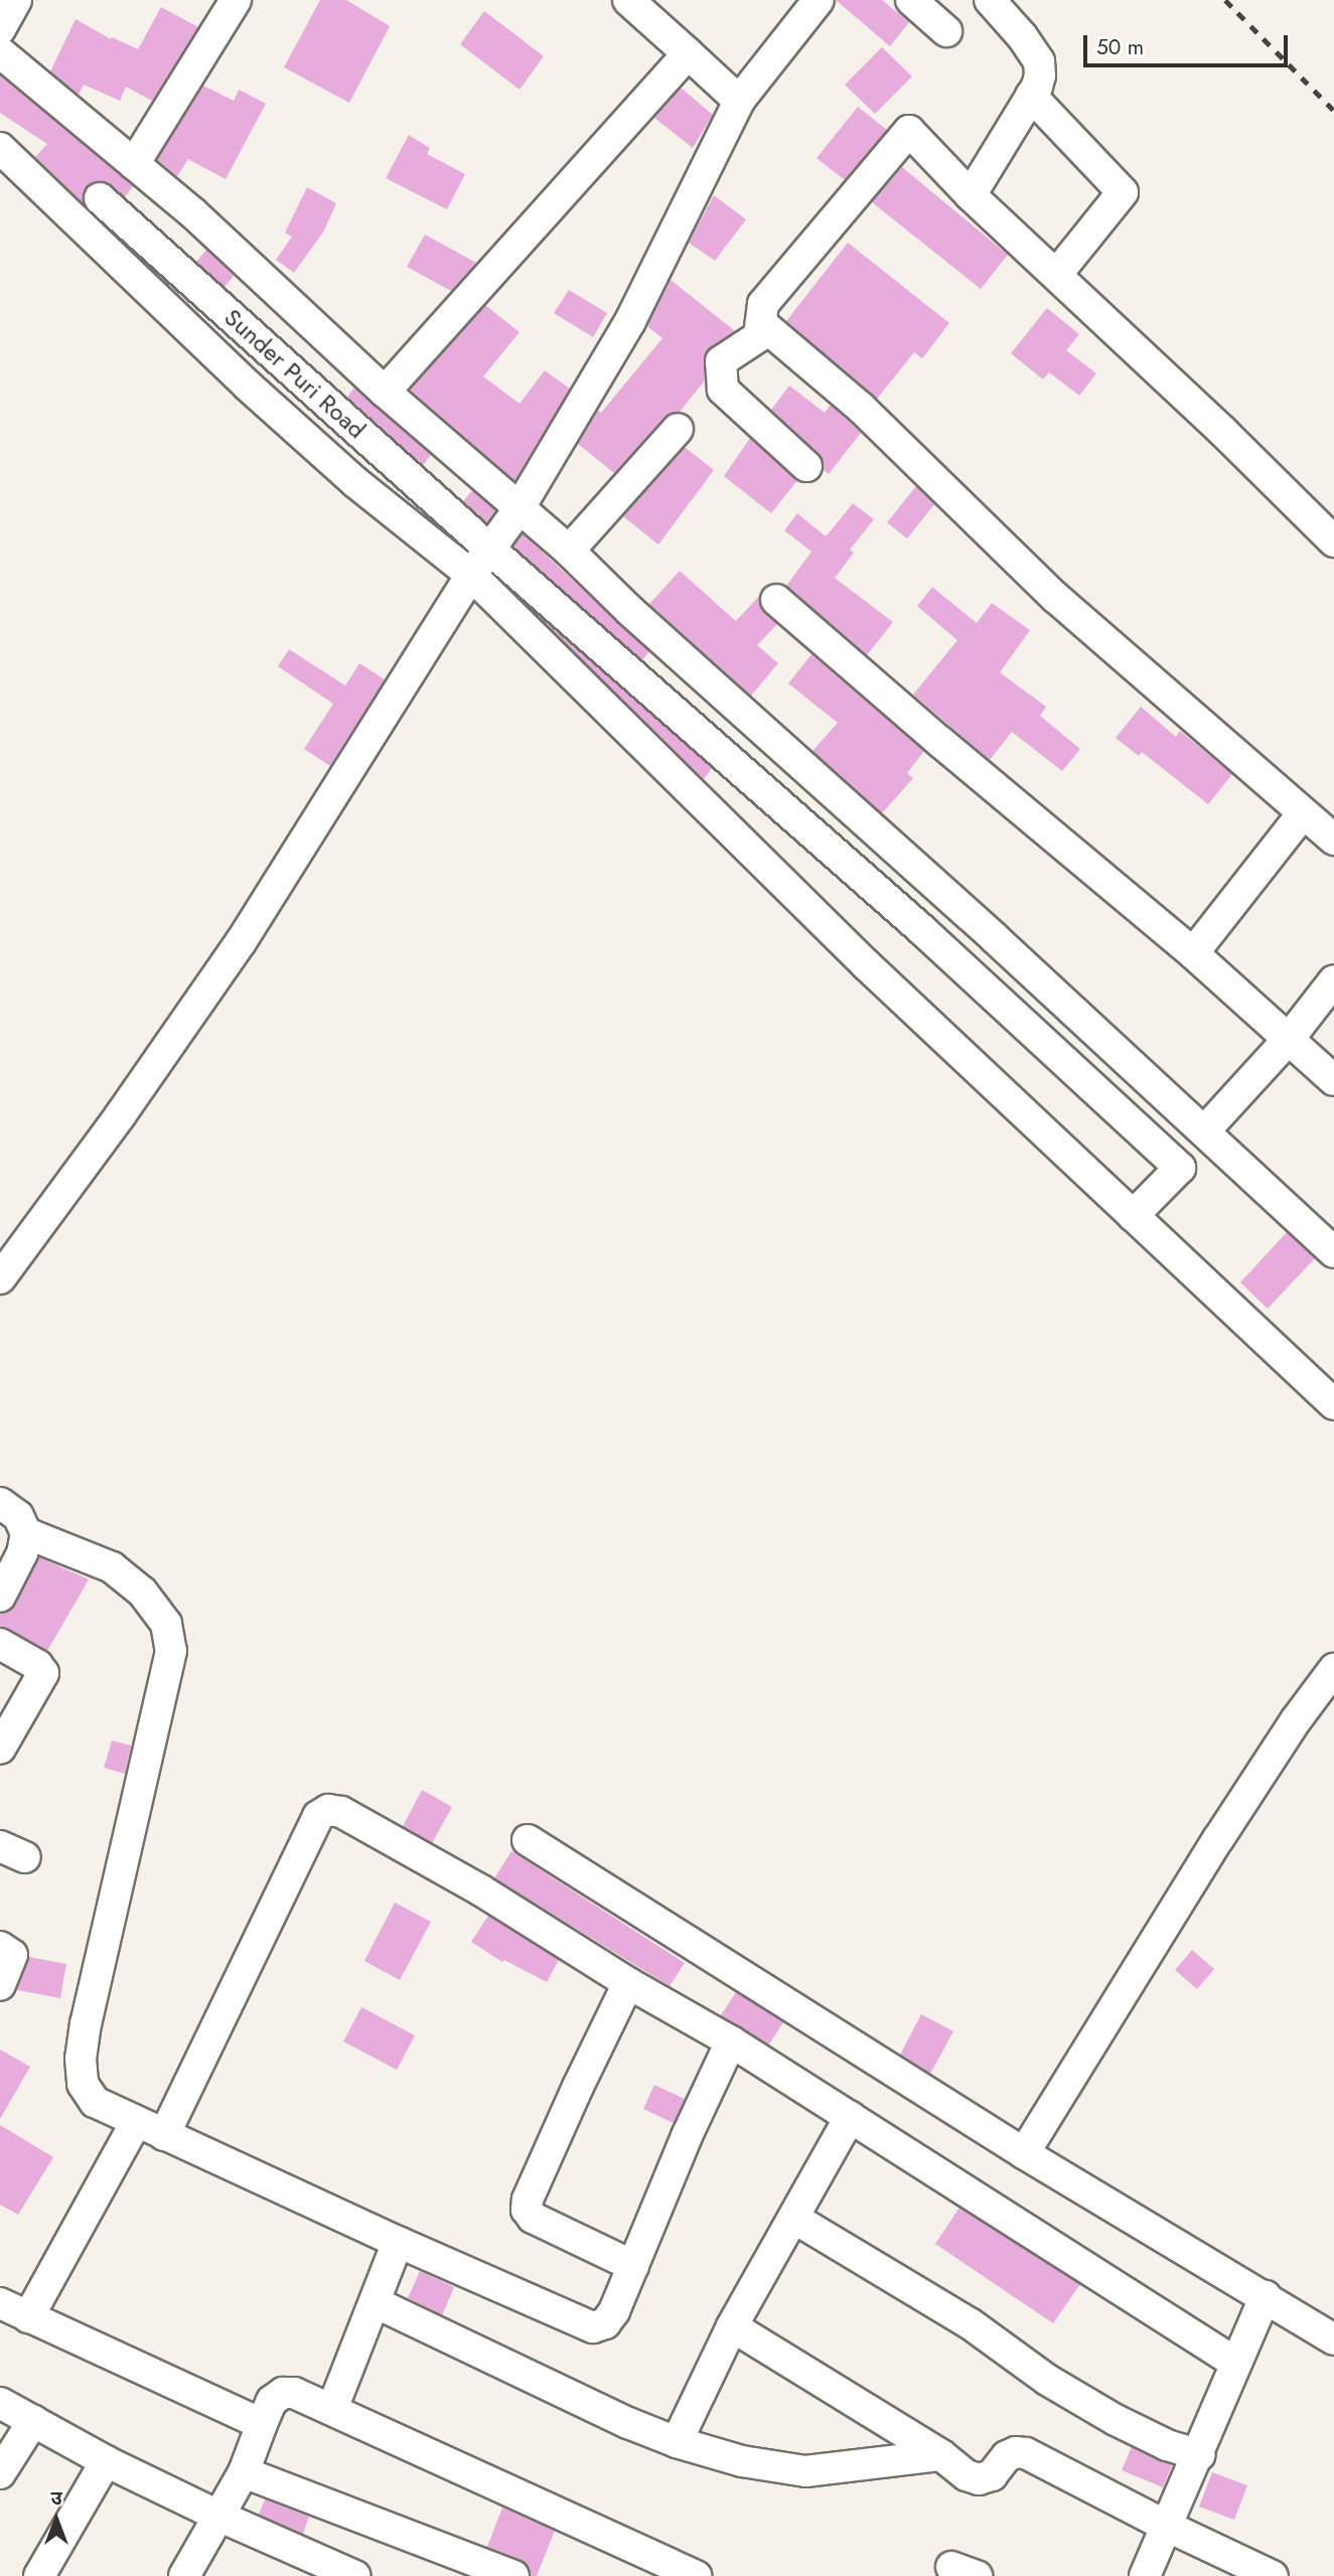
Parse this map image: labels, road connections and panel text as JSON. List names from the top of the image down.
{
  "streets": {
    "street": ["Sunder Puri Road"]
  },
  "scale_bar": "50 m",
  "north": "top"
}
